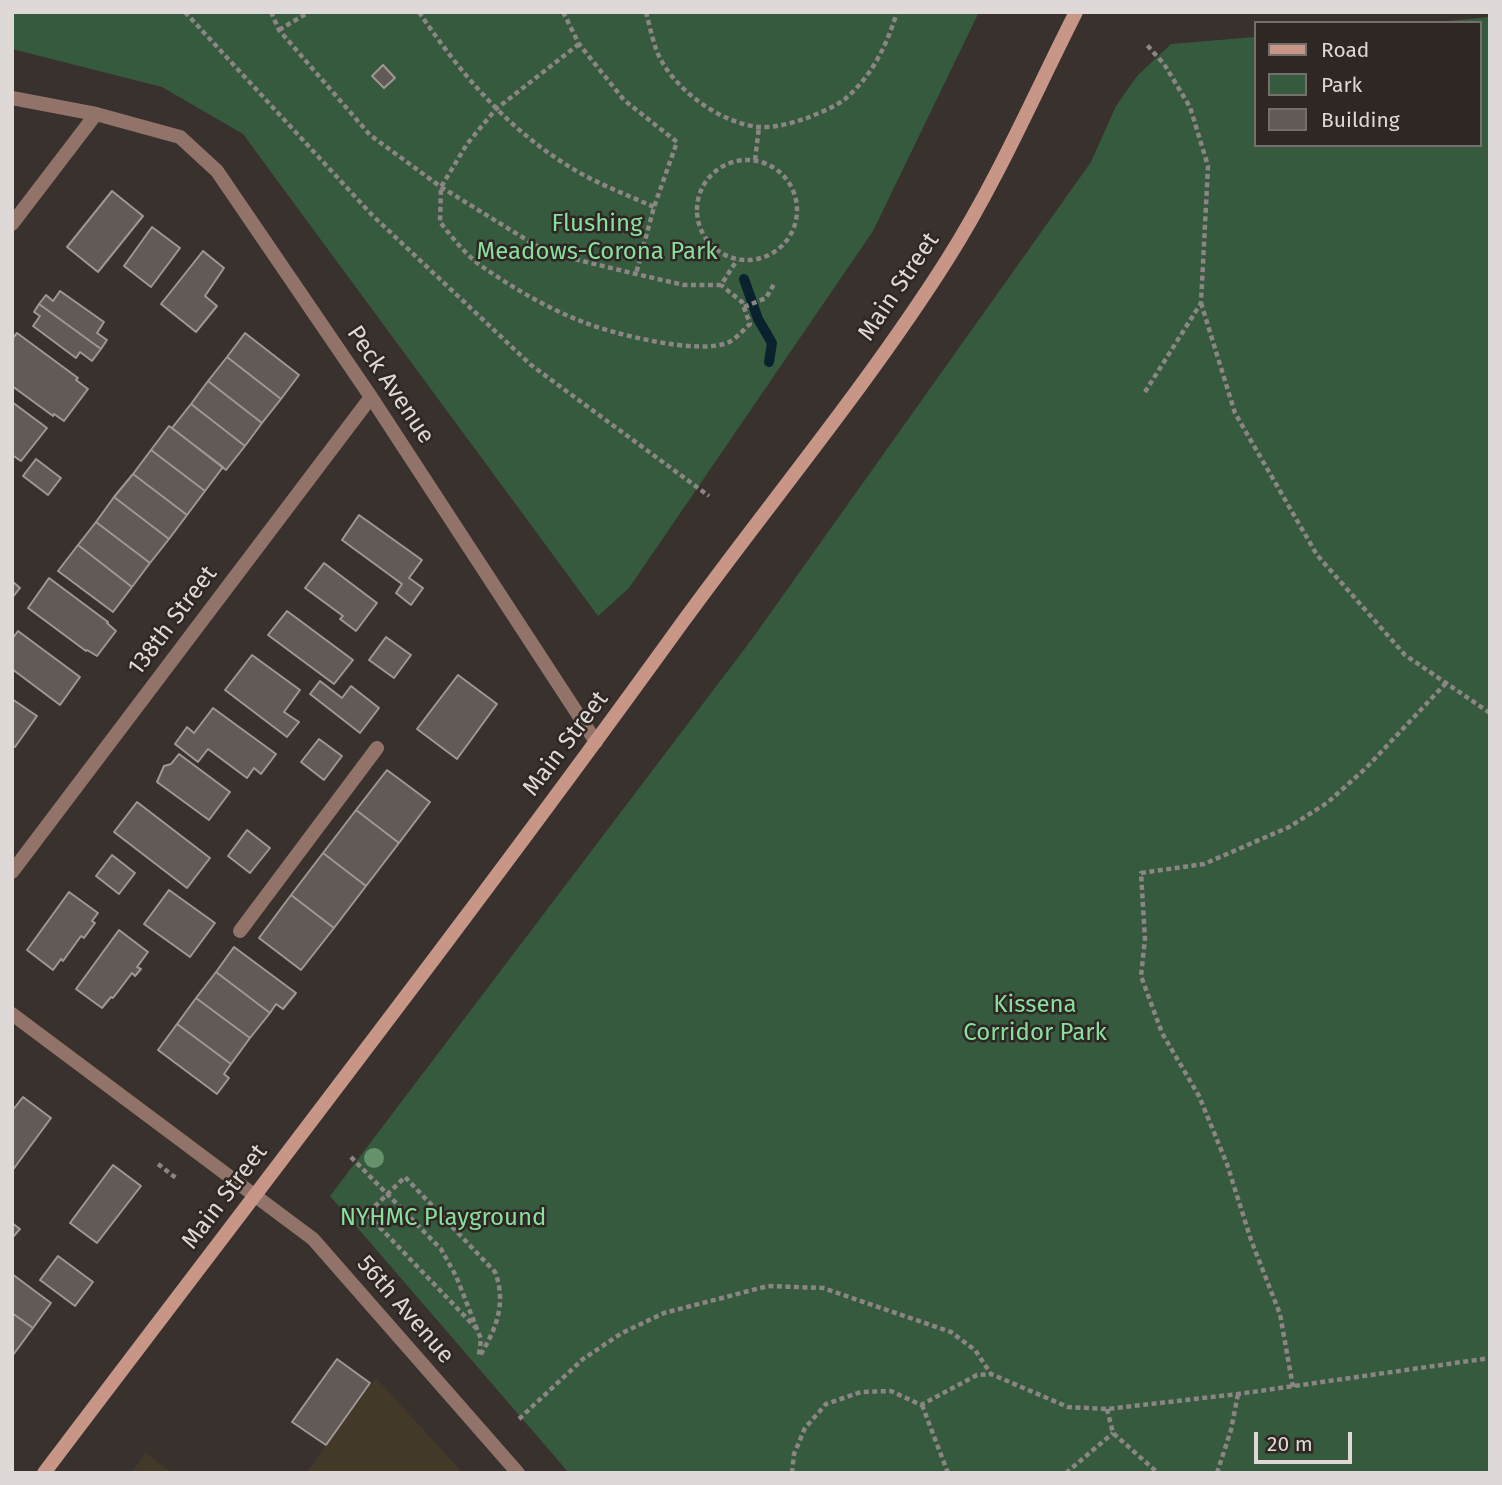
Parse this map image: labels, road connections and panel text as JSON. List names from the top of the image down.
{
  "streets": {
    "main road": ["Main Street"],
    "street": ["Peck Avenue", "138th Street", "56th Avenue"]
  },
  "crossings": [
    ["Main Street", "Peck Avenue"],
    ["Main Street", "56th Avenue"],
    ["Peck Avenue", "138th Street"]
  ],
  "parks": ["Flushing Meadows-Corona Park", "Kissena Corridor Park", "NYHMC Playground"],
  "legend": ["Road", "Park", "Building"],
  "scale_bar": "20 m"
}
